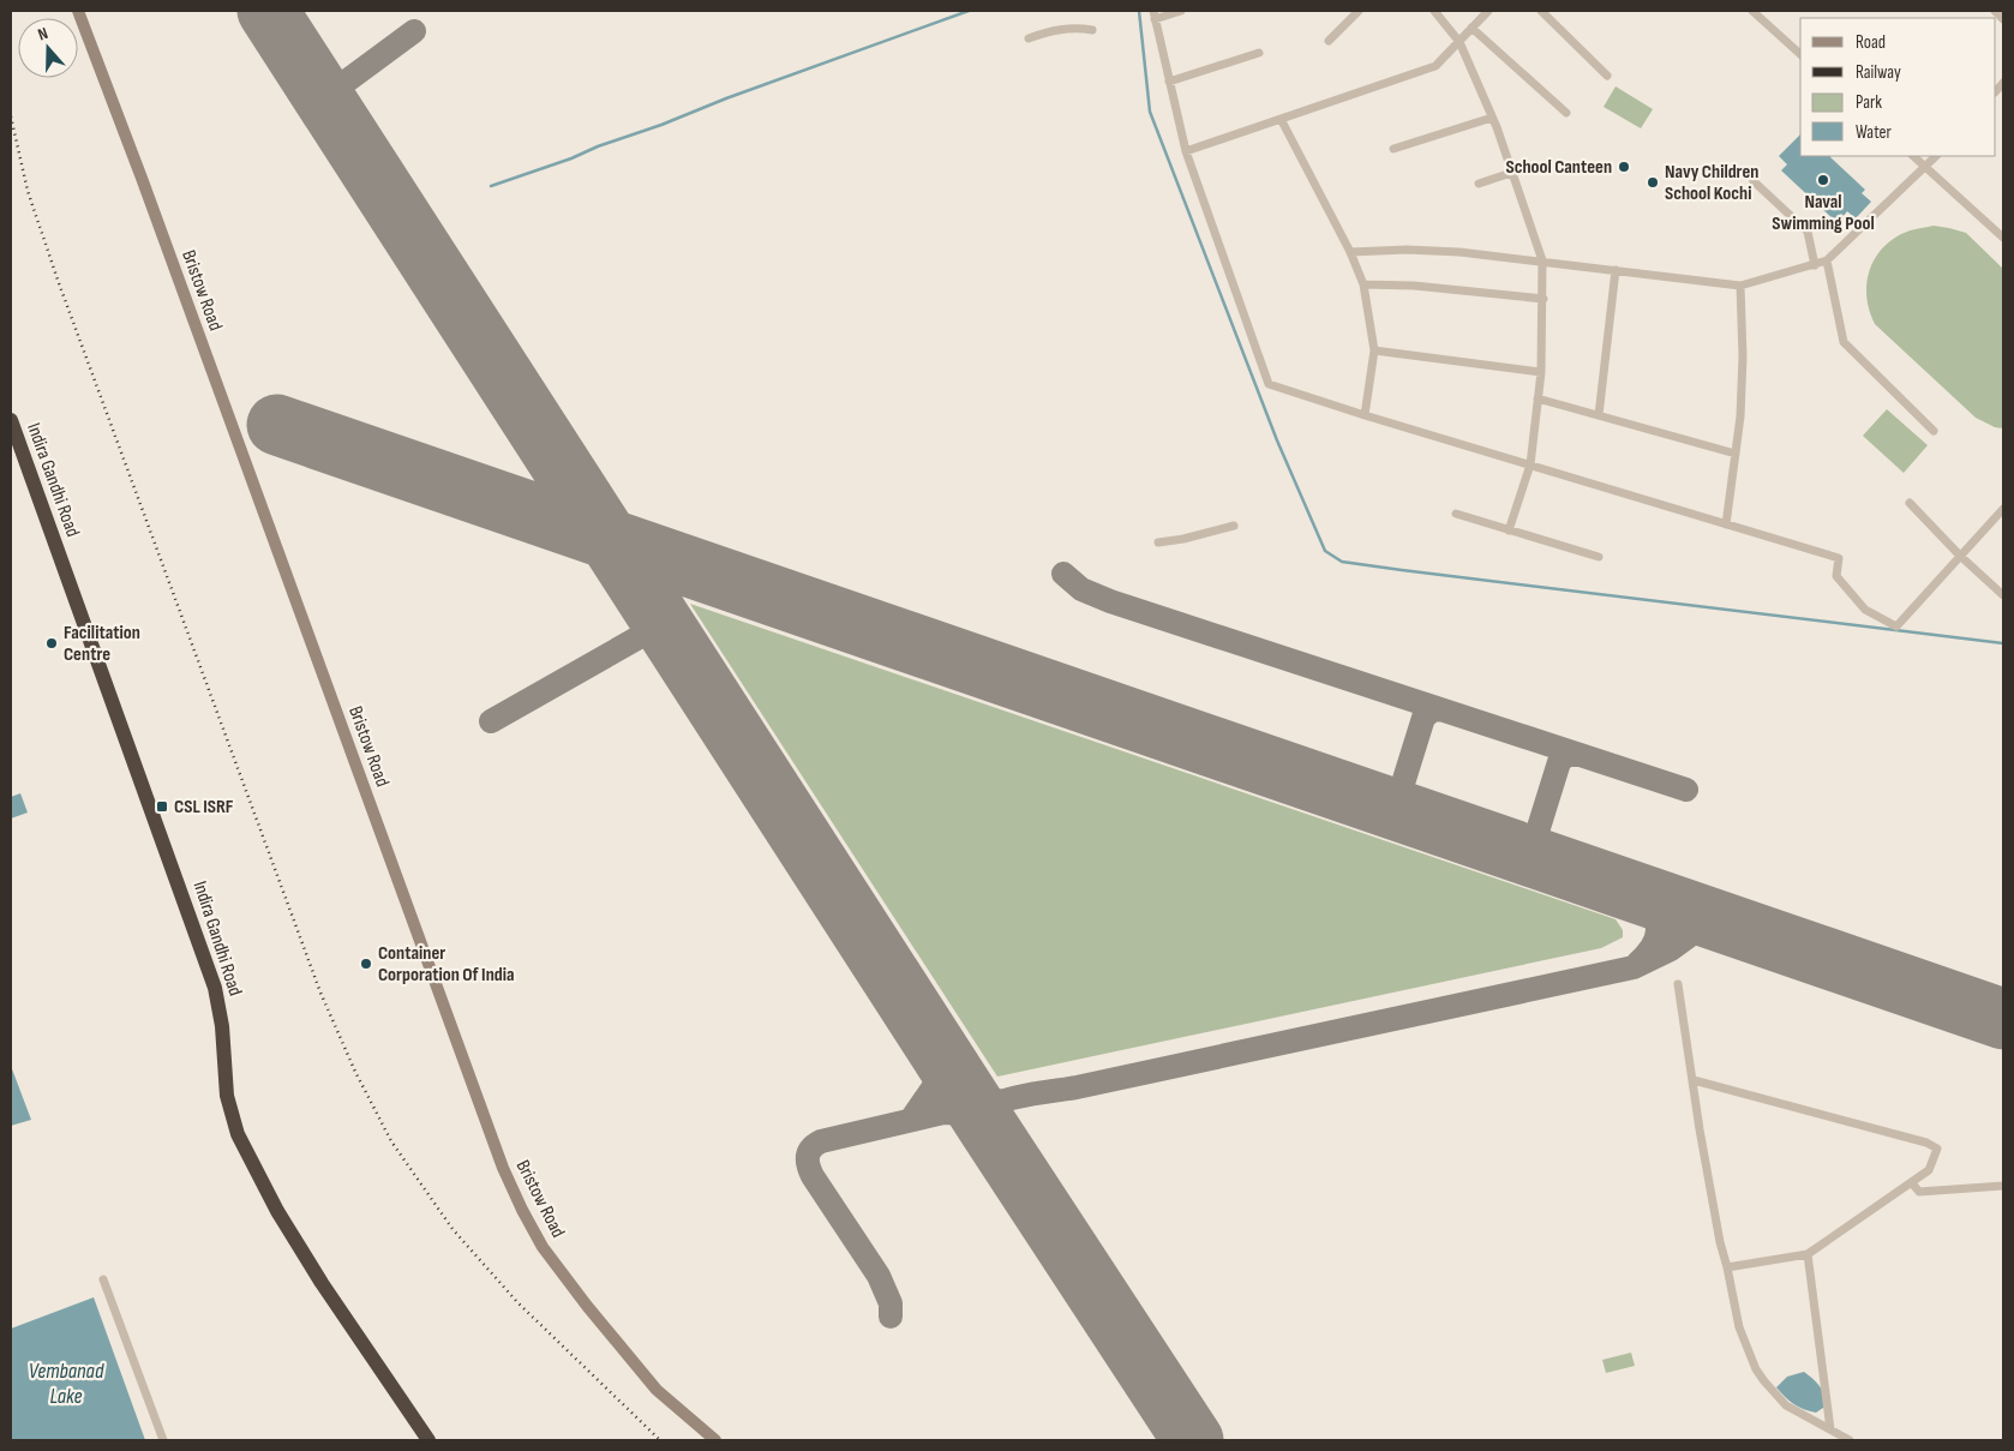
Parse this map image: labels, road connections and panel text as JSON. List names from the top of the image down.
{
  "streets": {
    "highway": ["Indira Gandhi Road"],
    "street": ["Bristow Road"]
  },
  "water": ["Vembanad Lake"],
  "places": {
    "other": [
      "School Canteen",
      "Naval Swimming Pool",
      "Navy Children School Kochi",
      "Facilitation Centre",
      "Container Corporation Of India"
    ],
    "transit": ["CSL ISRF"]
  },
  "legend": [
    "Road",
    "Railway",
    "Park",
    "Water"
  ],
  "north": "top"
}
